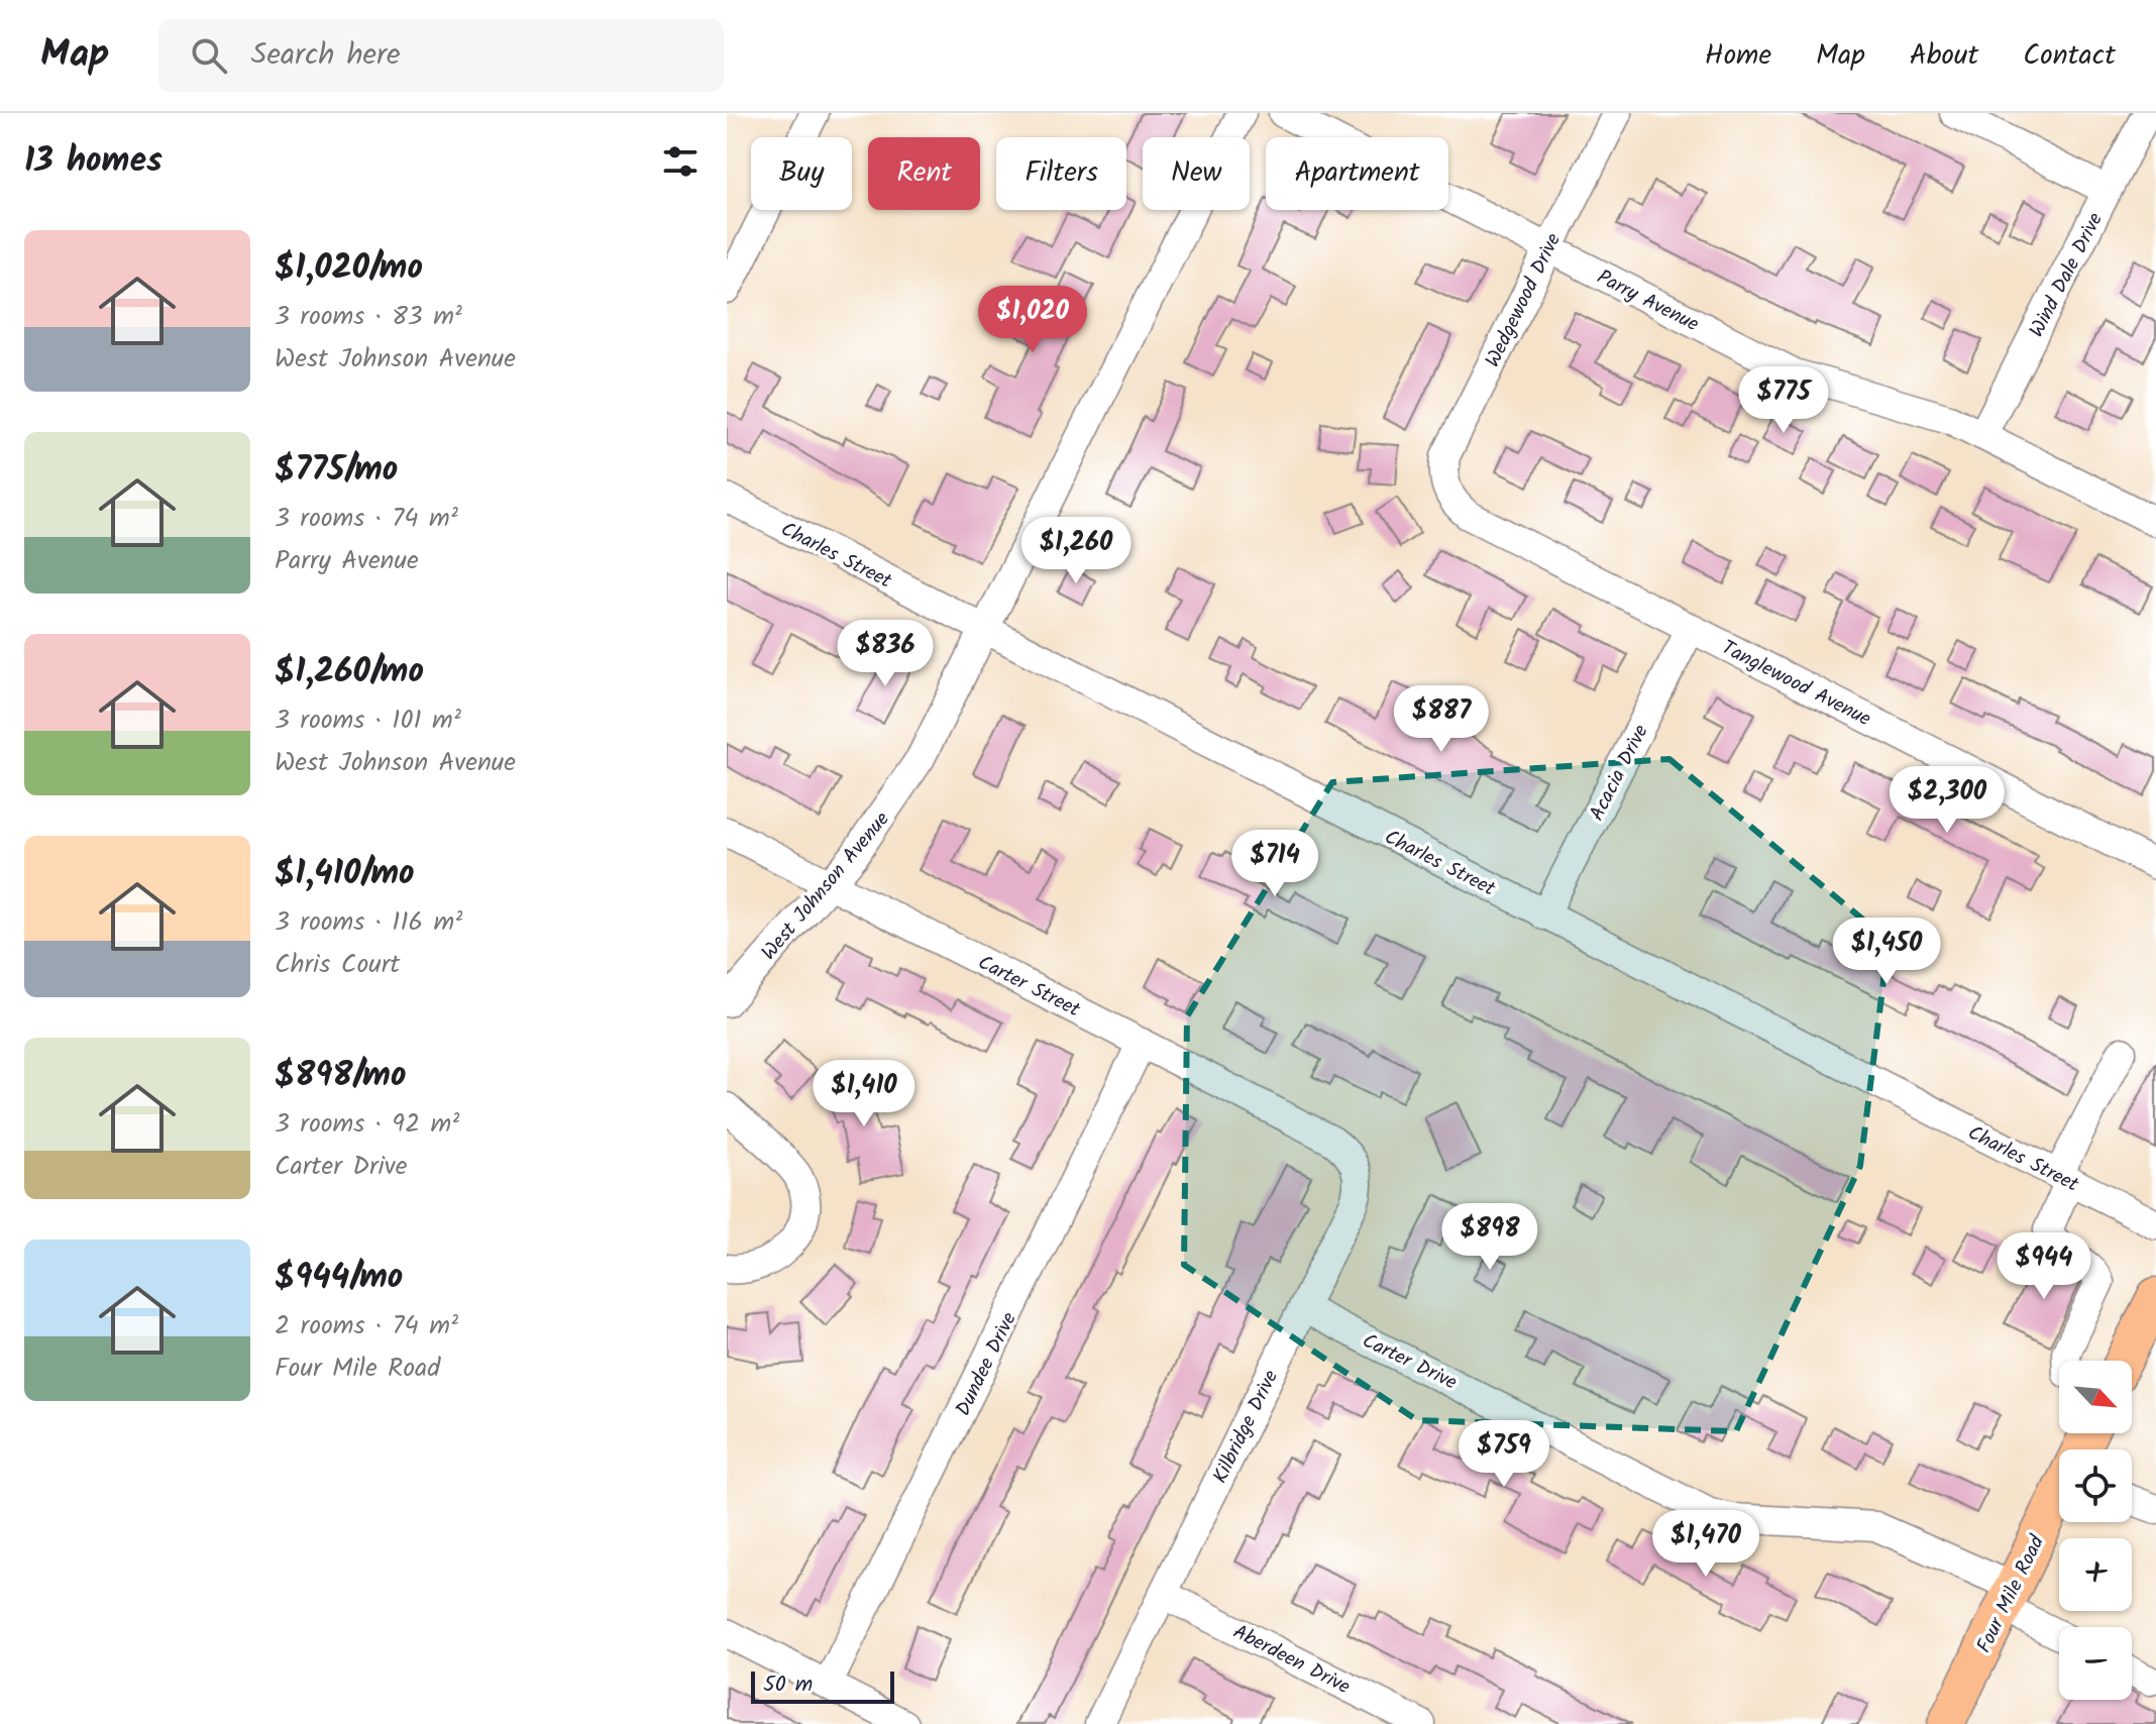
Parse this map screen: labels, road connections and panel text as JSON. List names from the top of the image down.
{
  "streets": {
    "main road": ["Four Mile Road"],
    "street": [
      "Wind Dale Drive",
      "Wedgewood Drive",
      "Parry Avenue",
      "Charles Street",
      "Tanglewood Avenue",
      "Acacia Drive",
      "West Johnson Avenue",
      "Carter Street",
      "Carter Drive",
      "Dundee Drive",
      "Kilbridge Drive",
      "Aberdeen Drive"
    ]
  },
  "crossings": [
    ["Wind Dale Drive", "Parry Avenue"],
    ["Wedgewood Drive", "Parry Avenue"],
    ["Wedgewood Drive", "Tanglewood Avenue"],
    ["Charles Street", "Acacia Drive"],
    ["Charles Street", "West Johnson Avenue"],
    ["Tanglewood Avenue", "Acacia Drive"],
    ["West Johnson Avenue", "Carter Street"],
    ["Carter Street", "Dundee Drive"],
    ["Carter Street", "Kilbridge Drive"],
    ["Carter Drive", "Kilbridge Drive"],
    ["Carter Drive", "Four Mile Road"],
    ["Kilbridge Drive", "Aberdeen Drive"]
  ],
  "scale_bar": "50 m",
  "north": "bottom right",
  "page": {
    "header": "Map",
    "search": "Search here",
    "nav": [
      "Home",
      "Map",
      "About",
      "Contact"
    ],
    "heading": "13 homes",
    "chip": [
      "Buy",
      "Rent",
      "Filters",
      "New",
      "Apartment"
    ],
    "list": [
      {
        "name": "$1,020/mo",
        "note": "3 rooms · 83 m² · West Johnson Avenue"
      },
      {
        "name": "$775/mo",
        "note": "3 rooms · 74 m² · Parry Avenue"
      },
      {
        "name": "$1,260/mo",
        "note": "3 rooms · 101 m² · West Johnson Avenue"
      },
      {
        "name": "$1,410/mo",
        "note": "3 rooms · 116 m² · Chris Court"
      },
      {
        "name": "$898/mo",
        "note": "3 rooms · 92 m² · Carter Drive"
      },
      {
        "name": "$944/mo",
        "note": "2 rooms · 74 m² · Four Mile Road"
      }
    ],
    "price": [
      "$1,020",
      "$775",
      "$1,260",
      "$836",
      "$887",
      "$2,300",
      "$714",
      "$1,450",
      "$1,410",
      "$898",
      "$944",
      "$759",
      "$1,470"
    ],
    "map_buttons": ["+", "−"],
    "scale": "50 m"
  }
}
